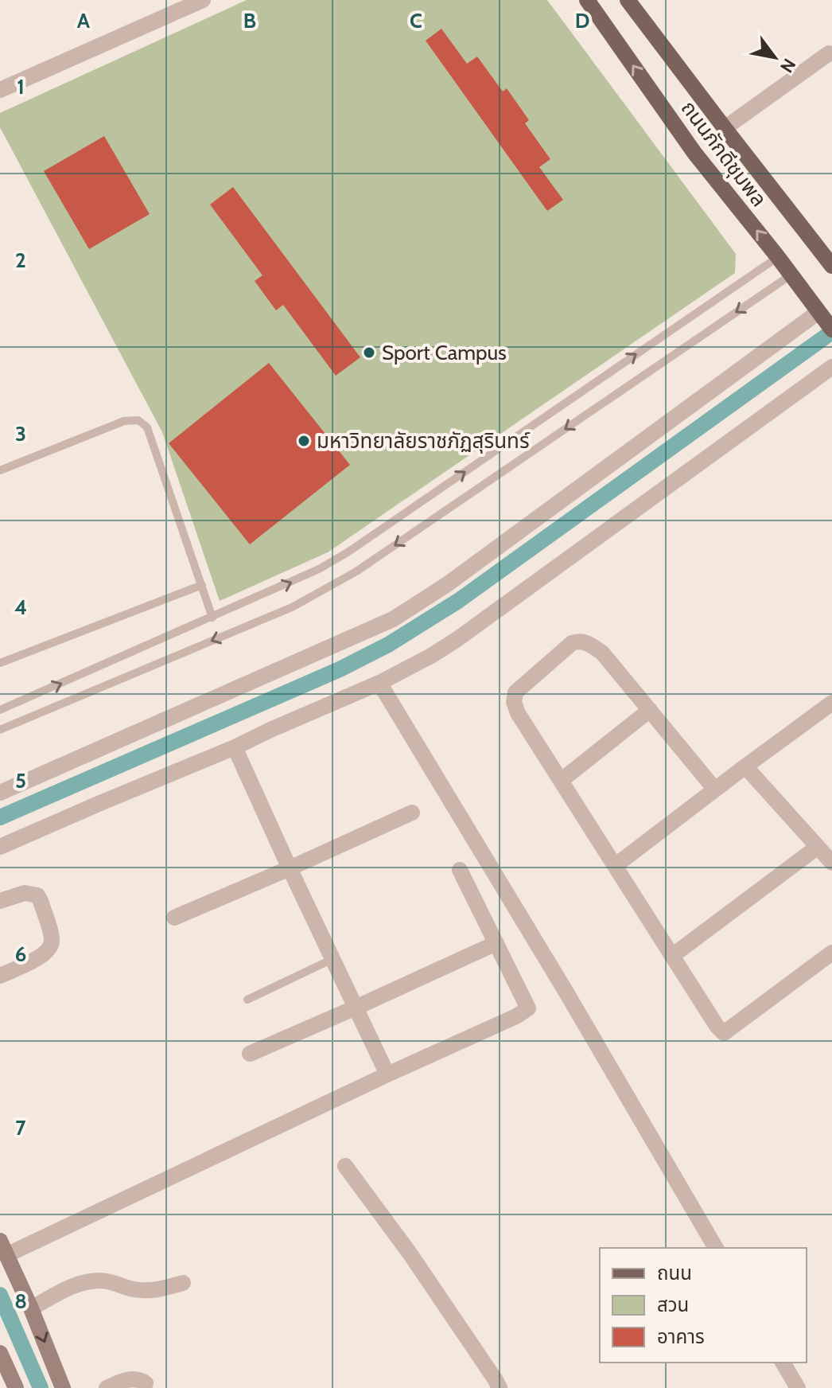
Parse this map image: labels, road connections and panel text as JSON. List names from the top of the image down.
{
  "streets": {
    "main road": ["ถนนภักดีชุมพล"]
  },
  "places": ["Sport Campus", "มหาวิทยาลัยราชภัฏสุรินทร์"],
  "legend": ["ถนน", "สวน", "อาคาร"],
  "north": "bottom right",
  "grid": {
    "columns": [
      "A",
      "B",
      "C",
      "D"
    ],
    "rows": [
      "1",
      "2",
      "3",
      "4",
      "5",
      "6",
      "7",
      "8"
    ]
  }
}
